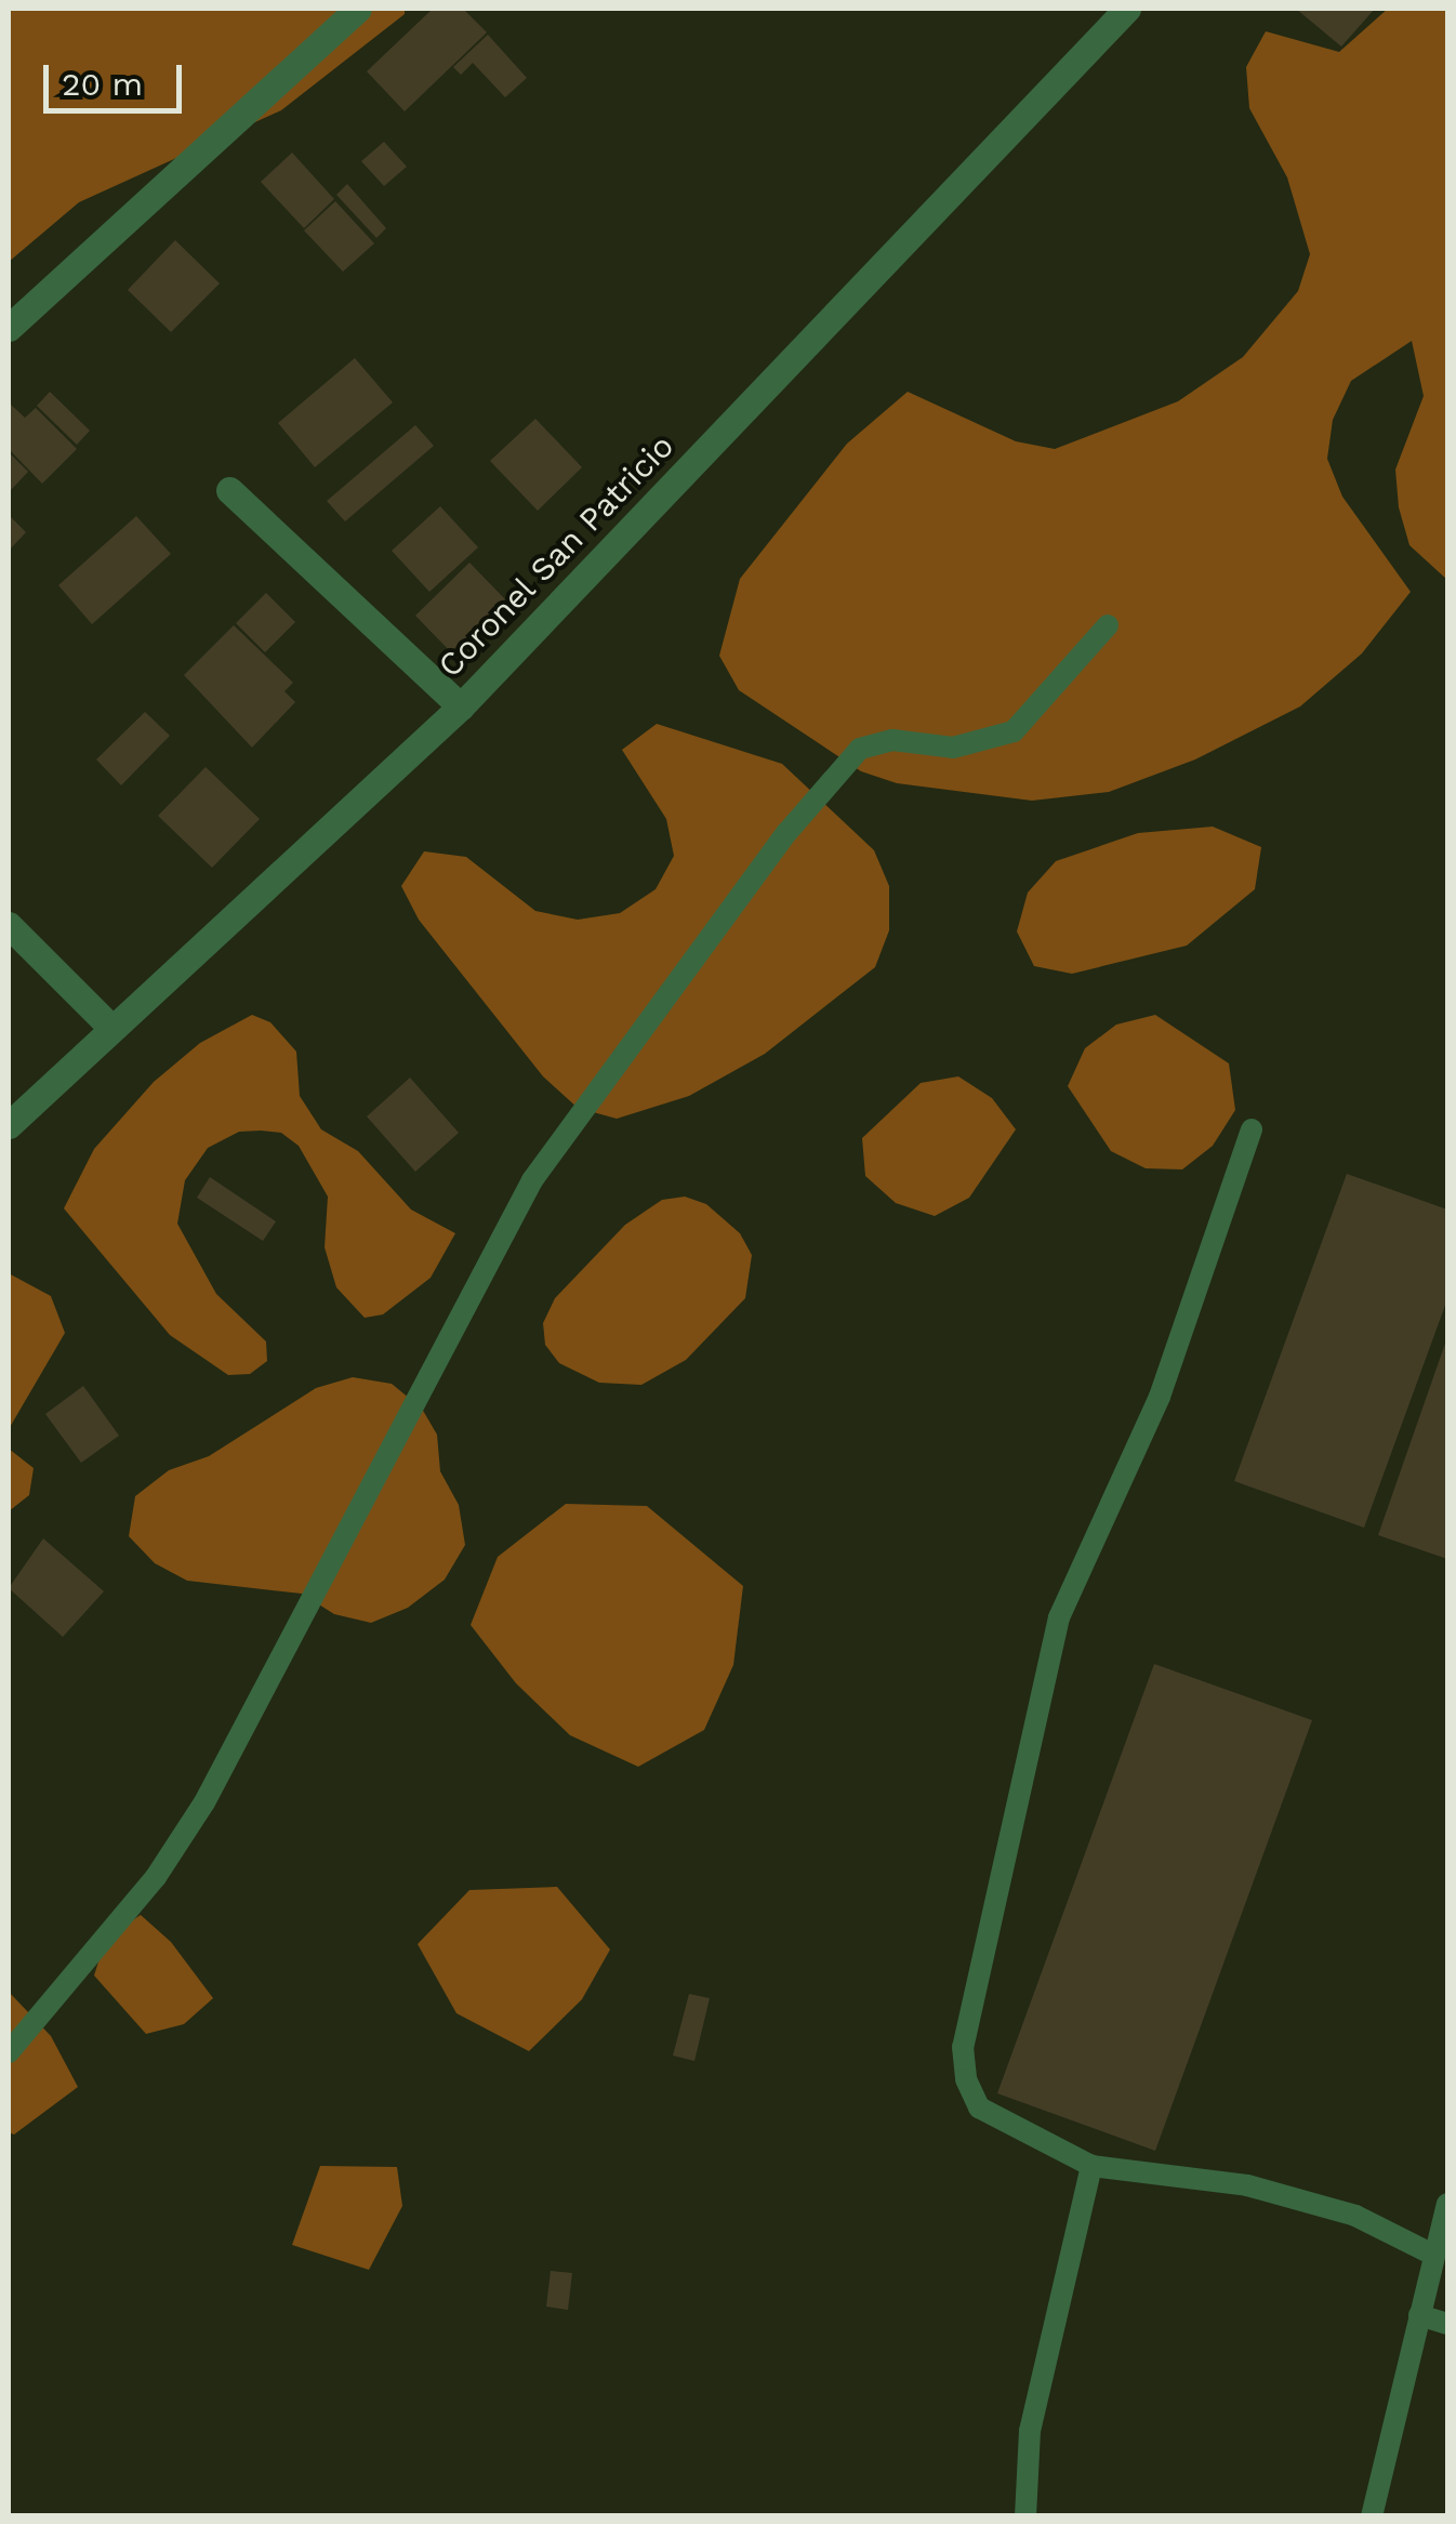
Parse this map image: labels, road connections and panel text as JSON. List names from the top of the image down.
{
  "streets": {
    "street": ["Coronel San Patricio"]
  },
  "scale_bar": "20 m"
}
